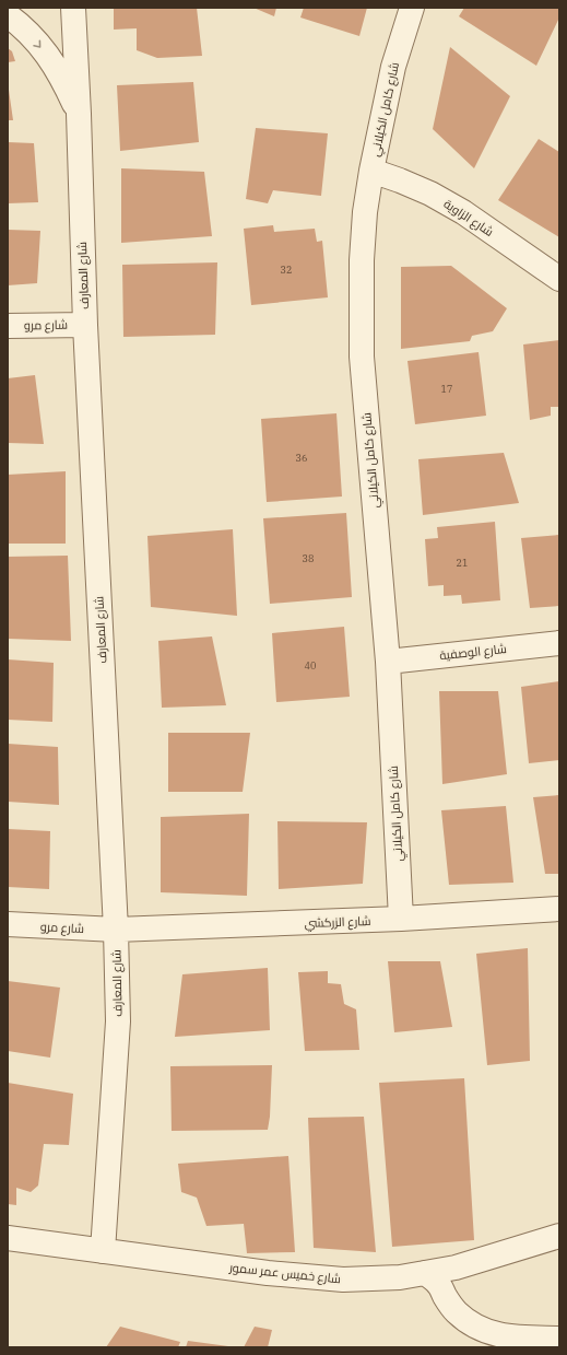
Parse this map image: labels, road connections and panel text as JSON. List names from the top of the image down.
{
  "streets": {
    "street": [
      "شارع كامل الكيلاني",
      "شارع الزاوية",
      "شارع المعارف",
      "شارع مرو",
      "شارع الوصفية",
      "شارع الزركشي",
      "شارع خميس عمر سمور"
    ]
  },
  "crossings": [
    ["شارع كامل الكيلاني", "شارع الزاوية"],
    ["شارع كامل الكيلاني", "شارع الوصفية"],
    ["شارع كامل الكيلاني", "شارع الزركشي"],
    ["شارع المعارف", "شارع مرو"],
    ["شارع المعارف", "شارع الزركشي"],
    ["شارع المعارف", "شارع خميس عمر سمور"],
    ["شارع مرو", "شارع الزركشي"]
  ],
  "house_numbers": [
    "32",
    "17",
    "36",
    "38",
    "21",
    "40"
  ]
}
